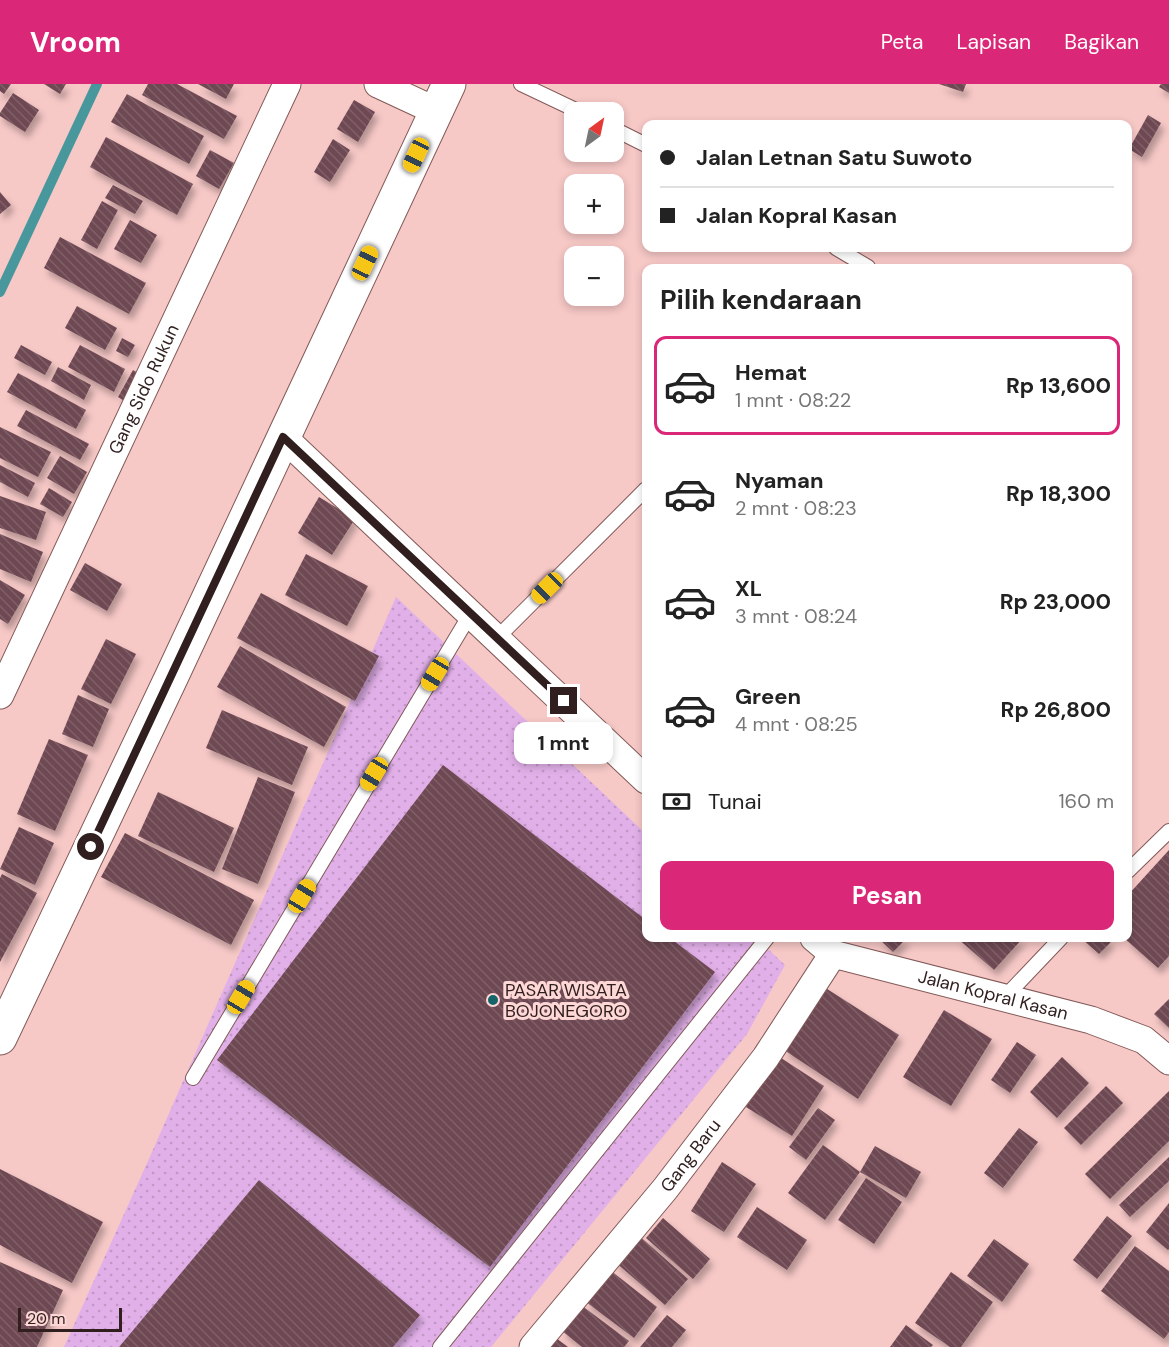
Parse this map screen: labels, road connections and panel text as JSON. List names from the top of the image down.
{
  "streets": {
    "street": ["Gang Sido Rukun", "Jalan Kopral Kasan", "Gang Baru"]
  },
  "crossings": [
    ["Jalan Kopral Kasan", "Gang Baru"]
  ],
  "places": ["PASAR WISATA BOJONEGORO"],
  "scale_bar": "20 m",
  "north": "top right",
  "page": {
    "header": "Vroom",
    "nav": ["Peta", "Lapisan", "Bagikan"],
    "map_buttons": ["+", "−"],
    "banner": ["Jalan Letnan Satu Suwoto", "Jalan Kopral Kasan"],
    "heading": "Pilih kendaraan",
    "list": [
      {
        "name": "Hemat",
        "note": "1 mnt · 08:22",
        "value": "Rp 13,600"
      },
      {
        "name": "Nyaman",
        "note": "2 mnt · 08:23",
        "value": "Rp 18,300"
      },
      {
        "name": "XL",
        "note": "3 mnt · 08:24",
        "value": "Rp 23,000"
      },
      {
        "name": "Green",
        "note": "4 mnt · 08:25",
        "value": "Rp 26,800"
      }
    ],
    "bubble": "1 mnt",
    "pay": ["Tunai", "160 m"],
    "buttons": "Pesan",
    "scale": "20 m"
  }
}
